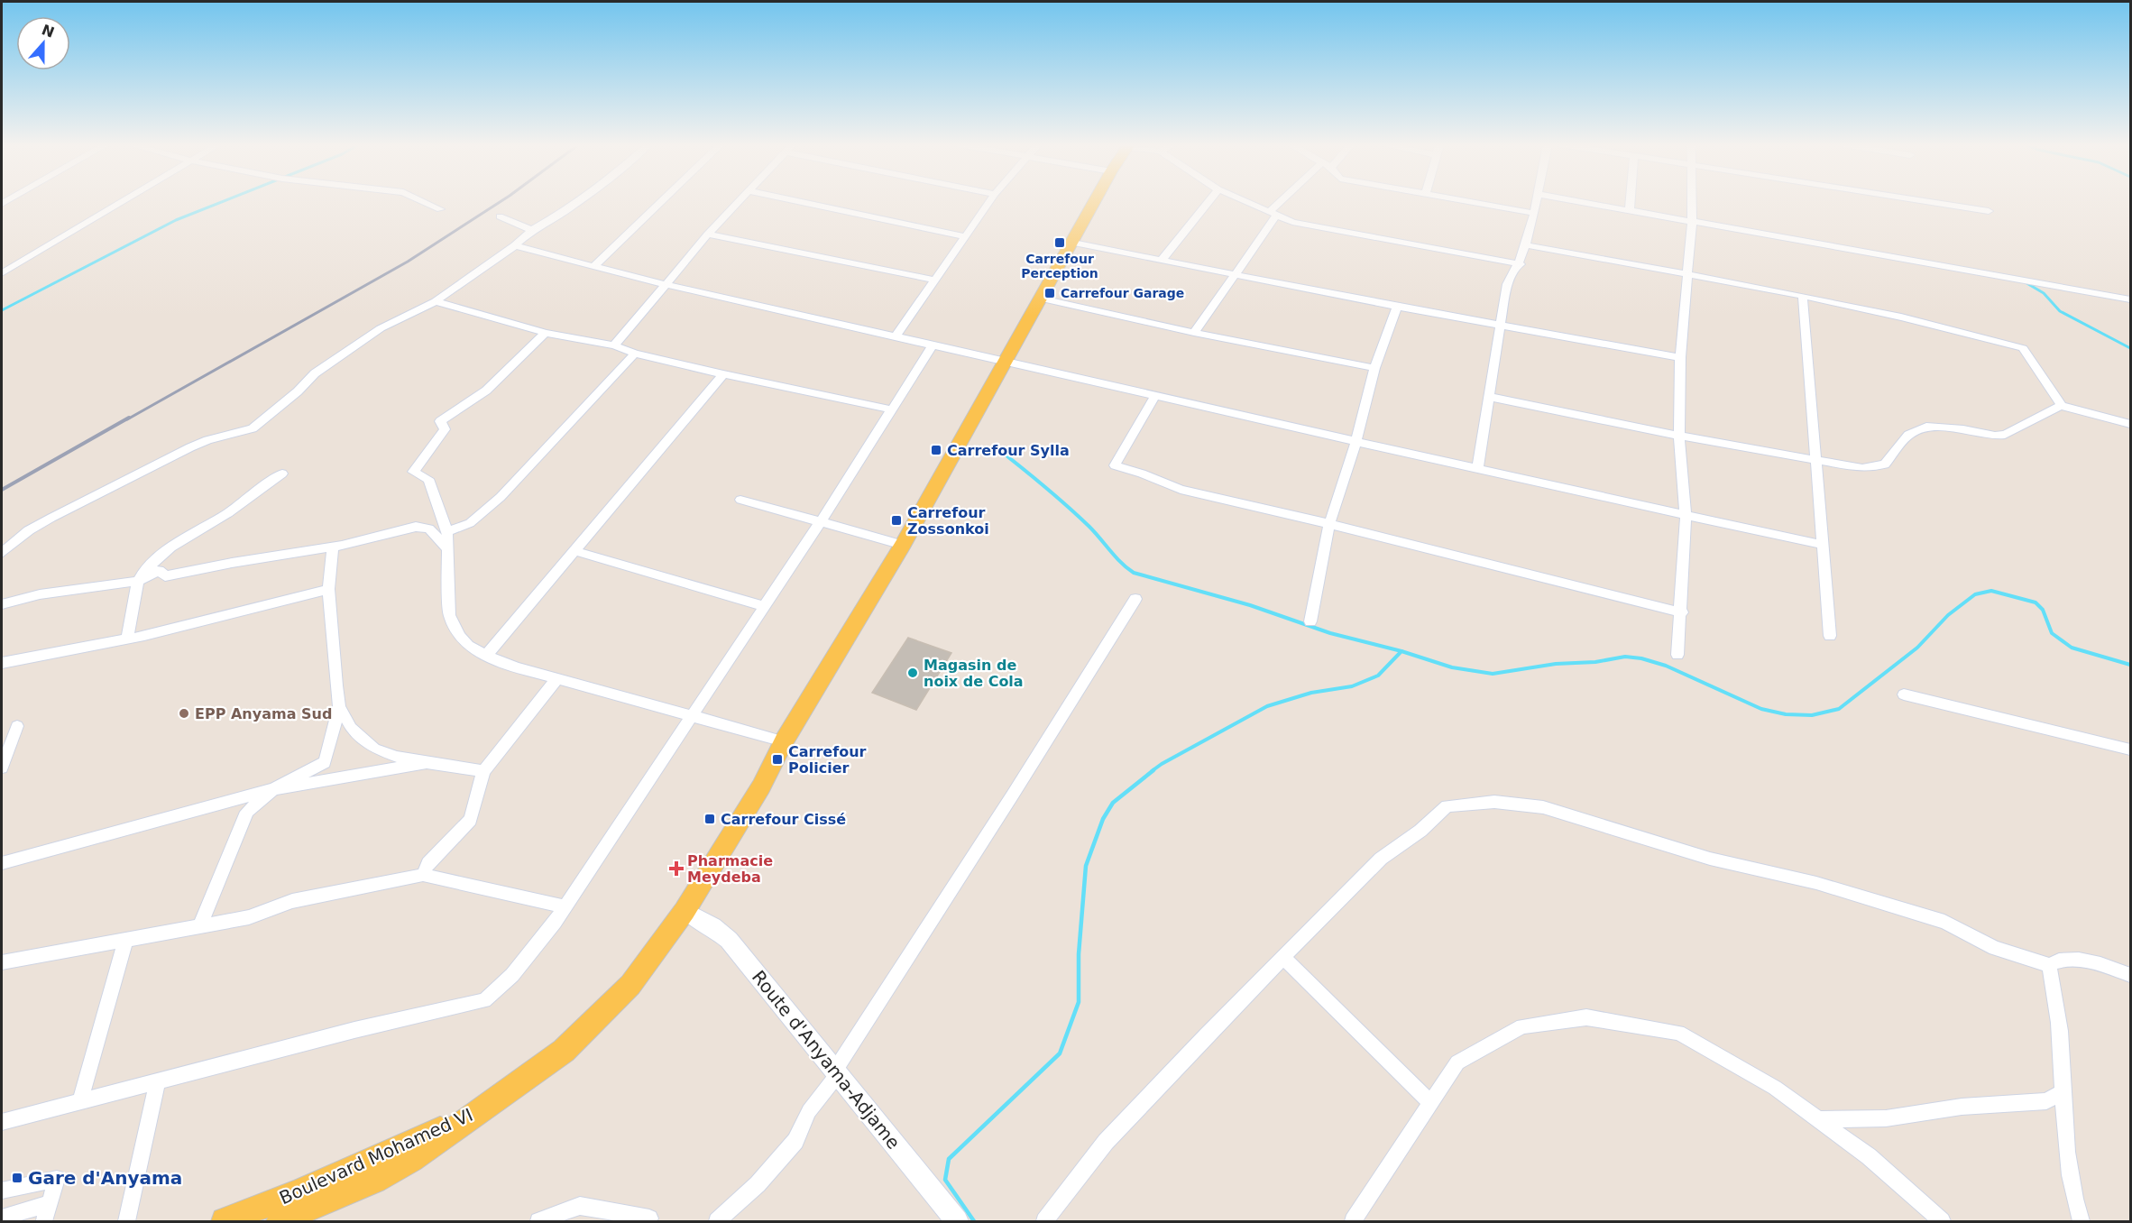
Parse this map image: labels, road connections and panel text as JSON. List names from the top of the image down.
{
  "streets": {
    "main road": ["Boulevard Mohamed VI"],
    "street": ["Route d'Anyama-Adjame"]
  },
  "places": {
    "transit": [
      "Carrefour Perception",
      "Carrefour Garage",
      "Carrefour Sylla",
      "Carrefour Zossonkoi",
      "Carrefour Policier",
      "Carrefour Cissé",
      "Gare d'Anyama"
    ],
    "other": ["Magasin de noix de Cola", "EPP Anyama Sud"],
    "health": ["Pharmacie Meydeba"]
  },
  "north": "top"
}
